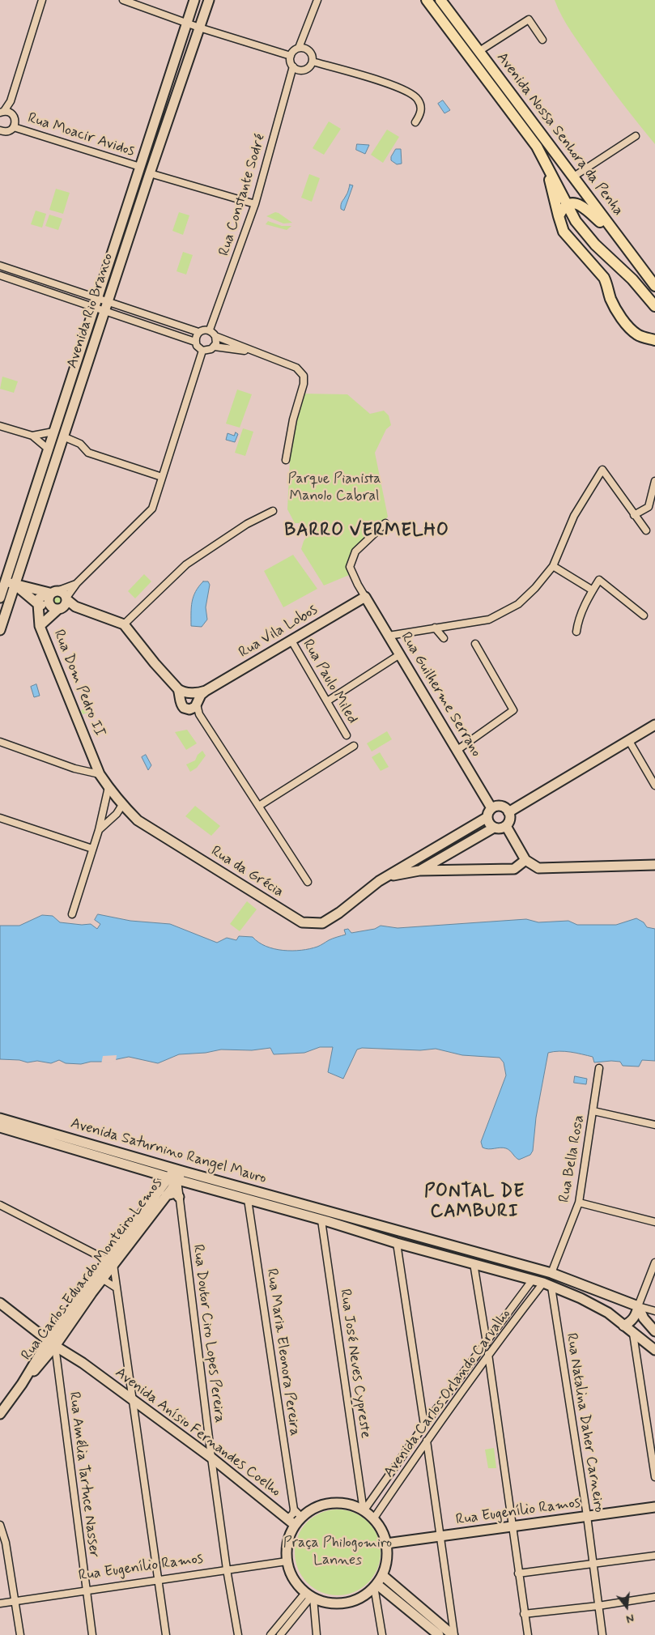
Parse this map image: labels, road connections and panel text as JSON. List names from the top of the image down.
{
  "streets": {
    "main road": ["Avenida Nossa Senhora da Penha"],
    "street": [
      "Rua Moacir Avidos",
      "Rua Constante Sodré",
      "Avenida Rio Branco",
      "Rua Vila Lobos",
      "Rua Paulo Miled",
      "Rua Dom Pedro II",
      "Rua Guilherme Serrano",
      "Rua da Grécia",
      "Avenida Saturnino Rangel Mauro",
      "Rua Bella Rosa",
      "Rua Carlos Eduardo Monteiro Lemos",
      "Rua Doutor Ciro Lopes Pereira",
      "Rua Maria Eleonora Pereira",
      "Rua José Neves Cypreste",
      "Avenida Carlos Orlando Carvalho",
      "Rua Natalina Daher Carneiro",
      "Avenida Anísio Fernandes Coelho",
      "Rua Amélia Tartuce Nasser",
      "Rua Eugenílio Ramos"
    ]
  },
  "crossings": [
    ["Rua Moacir Avidos", "Avenida Rio Branco"],
    ["Rua Vila Lobos", "Rua Paulo Miled"],
    ["Rua Vila Lobos", "Rua Guilherme Serrano"],
    ["Rua Dom Pedro II", "Rua da Grécia"],
    ["Avenida Saturnino Rangel Mauro", "Rua Bella Rosa"],
    ["Avenida Saturnino Rangel Mauro", "Rua Carlos Eduardo Monteiro Lemos"],
    ["Avenida Saturnino Rangel Mauro", "Rua Doutor Ciro Lopes Pereira"],
    ["Avenida Saturnino Rangel Mauro", "Rua Maria Eleonora Pereira"],
    ["Avenida Saturnino Rangel Mauro", "Rua José Neves Cypreste"],
    ["Avenida Saturnino Rangel Mauro", "Avenida Carlos Orlando Carvalho"],
    ["Avenida Saturnino Rangel Mauro", "Rua Natalina Daher Carneiro"],
    ["Rua Carlos Eduardo Monteiro Lemos", "Rua Doutor Ciro Lopes Pereira"],
    ["Rua Carlos Eduardo Monteiro Lemos", "Avenida Anísio Fernandes Coelho"],
    ["Rua Carlos Eduardo Monteiro Lemos", "Rua Amélia Tartuce Nasser"],
    ["Rua Doutor Ciro Lopes Pereira", "Avenida Anísio Fernandes Coelho"],
    ["Rua Doutor Ciro Lopes Pereira", "Rua Eugenílio Ramos"],
    ["Rua José Neves Cypreste", "Avenida Carlos Orlando Carvalho"],
    ["Rua José Neves Cypreste", "Avenida Anísio Fernandes Coelho"],
    ["Rua José Neves Cypreste", "Rua Eugenílio Ramos"],
    ["Avenida Carlos Orlando Carvalho", "Rua Natalina Daher Carneiro"],
    ["Avenida Carlos Orlando Carvalho", "Avenida Anísio Fernandes Coelho"],
    ["Avenida Carlos Orlando Carvalho", "Rua Eugenílio Ramos"],
    ["Rua Natalina Daher Carneiro", "Rua Eugenílio Ramos"],
    ["Avenida Anísio Fernandes Coelho", "Rua Amélia Tartuce Nasser"],
    ["Avenida Anísio Fernandes Coelho", "Rua Eugenílio Ramos"],
    ["Rua Amélia Tartuce Nasser", "Rua Eugenílio Ramos"]
  ],
  "districts": ["BARRO VERMELHO", "PONTAL DE CAMBURI"],
  "parks": ["Parque Pianista Manolo Cabral", "Praça Philogomiro Lannes"],
  "north": "bottom"
}
